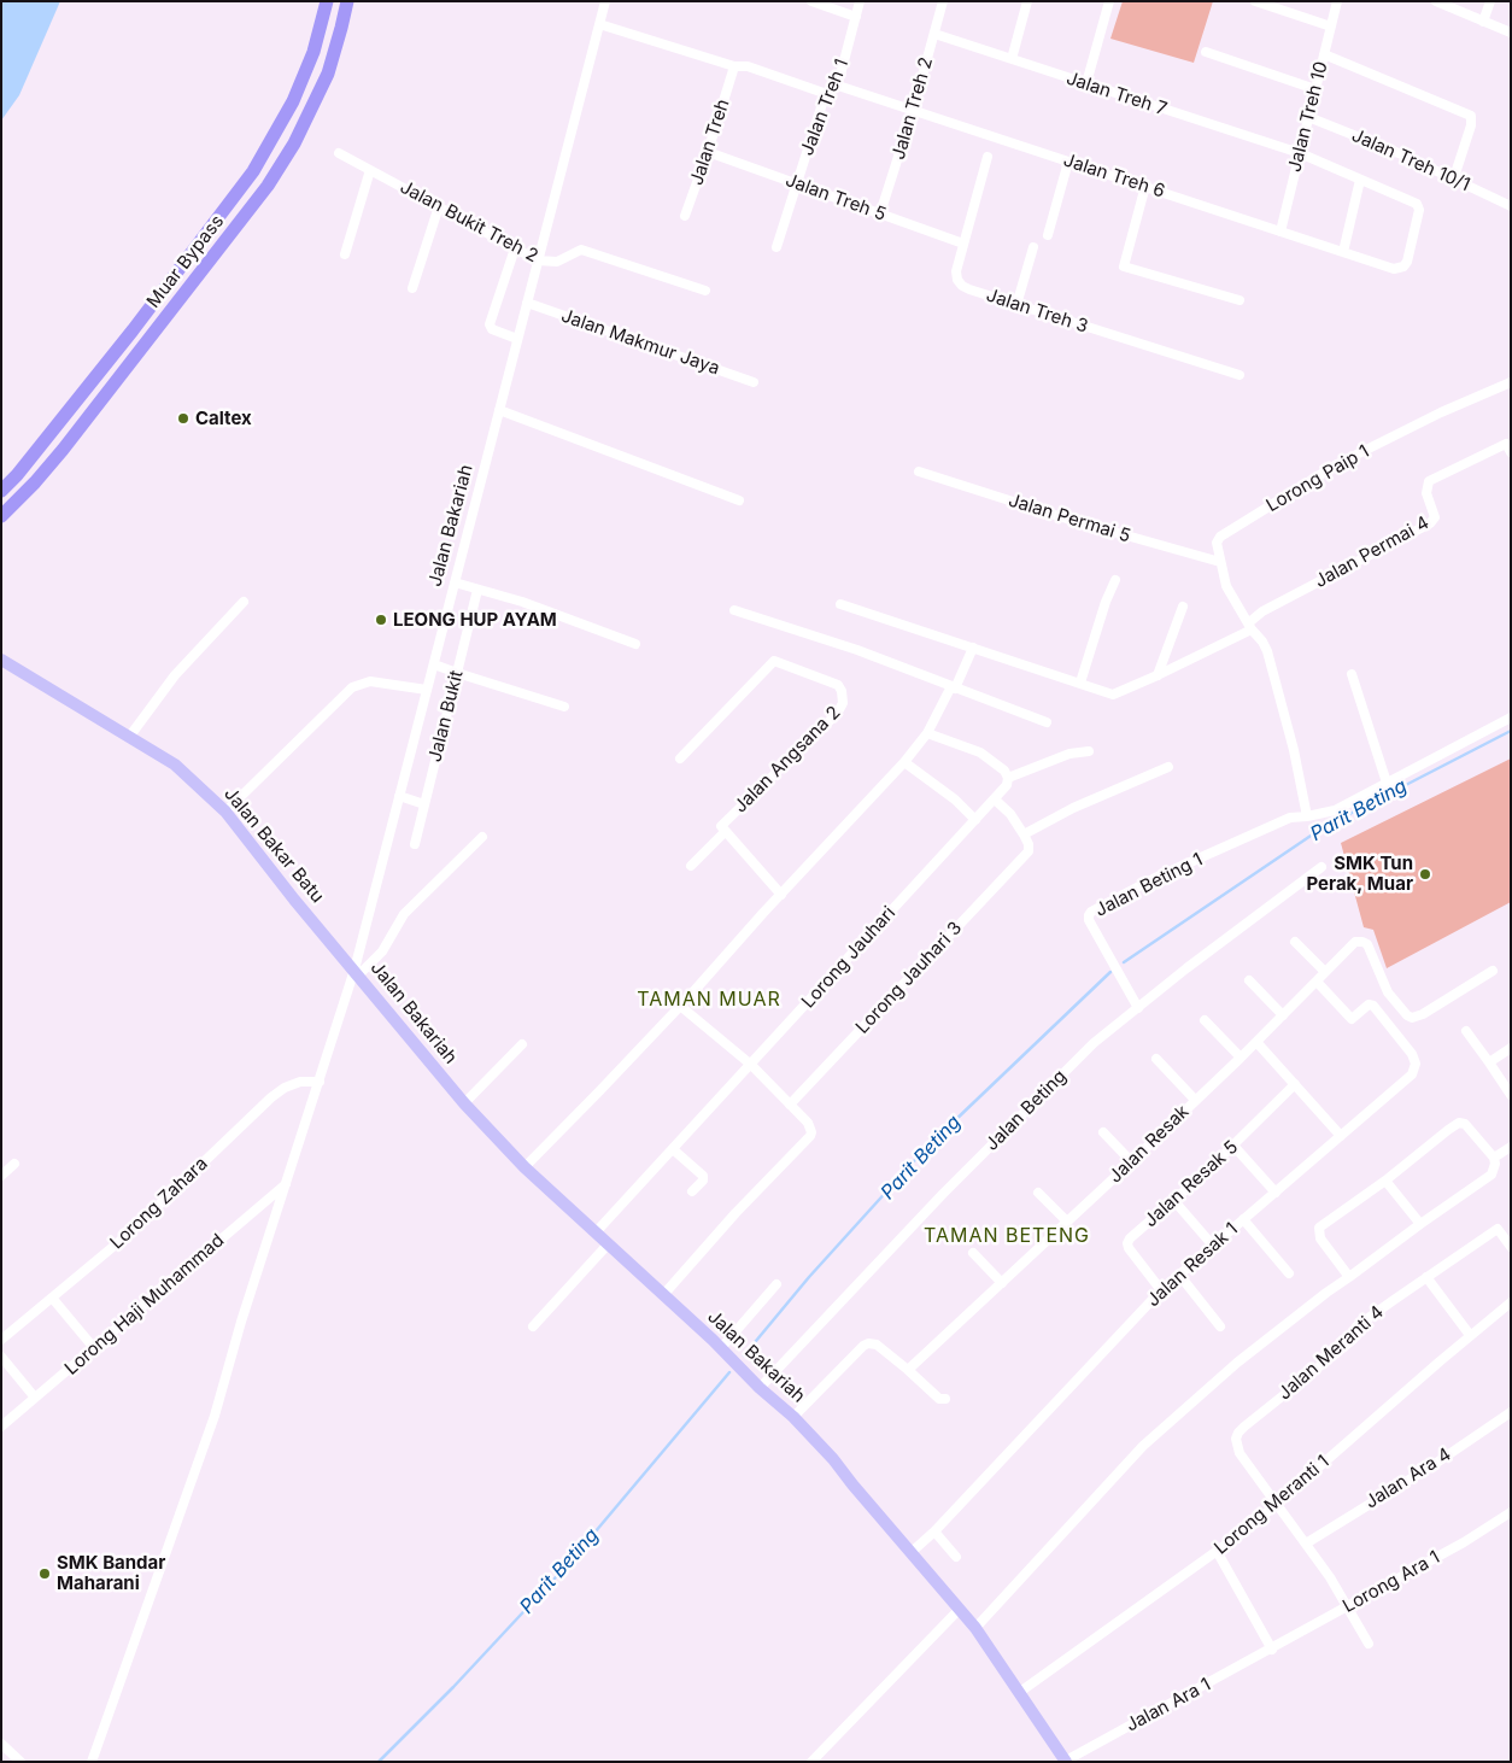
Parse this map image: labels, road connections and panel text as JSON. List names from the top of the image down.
{
  "streets": {
    "highway": ["Muar Bypass"],
    "main road": ["Jalan Bakariah", "Jalan Bakar Batu"],
    "street": [
      "Jalan Treh 7",
      "Jalan Treh 1",
      "Jalan Treh 2",
      "Jalan Treh 10",
      "Jalan Treh",
      "Jalan Treh 10/1",
      "Jalan Treh 6",
      "Jalan Treh 5",
      "Jalan Bukit Treh 2",
      "Jalan Treh 3",
      "Jalan Makmur Jaya",
      "Lorong Paip 1",
      "Jalan Permai 5",
      "Jalan Permai 4",
      "Jalan Bukit",
      "Jalan Angsana 2",
      "Jalan Beting 1",
      "Lorong Jauhari",
      "Lorong Jauhari 3",
      "Jalan Beting",
      "Jalan Resak",
      "Jalan Resak 5",
      "Lorong Zahara",
      "Jalan Resak 1",
      "Lorong Haji Muhammad",
      "Jalan Meranti 4",
      "Jalan Ara 4",
      "Lorong Meranti 1",
      "Lorong Ara 1",
      "Jalan Ara 1"
    ]
  },
  "crossings": [
    ["Jalan Treh 7", "Jalan Treh 2"],
    ["Jalan Treh 7", "Jalan Treh 10"],
    ["Jalan Treh 7", "Jalan Treh 6"],
    ["Jalan Treh 1", "Jalan Treh 6"],
    ["Jalan Treh 1", "Jalan Treh 5"],
    ["Jalan Treh 2", "Jalan Treh 6"],
    ["Jalan Treh 2", "Jalan Treh 5"],
    ["Jalan Treh 10", "Jalan Treh 10/1"],
    ["Jalan Treh 10", "Jalan Treh 6"],
    ["Jalan Treh", "Jalan Treh 5"],
    ["Jalan Treh 5", "Jalan Treh 3"],
    ["Jalan Bukit Treh 2", "Jalan Bakariah"],
    ["Jalan Makmur Jaya", "Jalan Bakariah"],
    ["Lorong Paip 1", "Jalan Permai 5"],
    ["Lorong Paip 1", "Jalan Permai 4"],
    ["Lorong Paip 1", "Jalan Beting 1"],
    ["Jalan Bakariah", "Jalan Bakar Batu"],
    ["Jalan Bakariah", "Lorong Jauhari"],
    ["Jalan Bakariah", "Jalan Beting"],
    ["Jalan Bakariah", "Jalan Resak 1"],
    ["Jalan Bakariah", "Lorong Meranti 1"],
    ["Jalan Bakariah", "Jalan Ara 1"],
    ["Jalan Beting 1", "Jalan Beting"],
    ["Jalan Resak", "Jalan Resak 1"],
    ["Jalan Resak 5", "Jalan Resak 1"],
    ["Jalan Meranti 4", "Lorong Meranti 1"],
    ["Lorong Ara 1", "Jalan Ara 1"]
  ],
  "districts": ["TAMAN MUAR", "TAMAN BETENG"],
  "water": ["Parit Beting"],
  "places": [
    "Caltex",
    "LEONG HUP AYAM",
    "SMK Tun Perak, Muar",
    "SMK Bandar Maharani"
  ]
}
